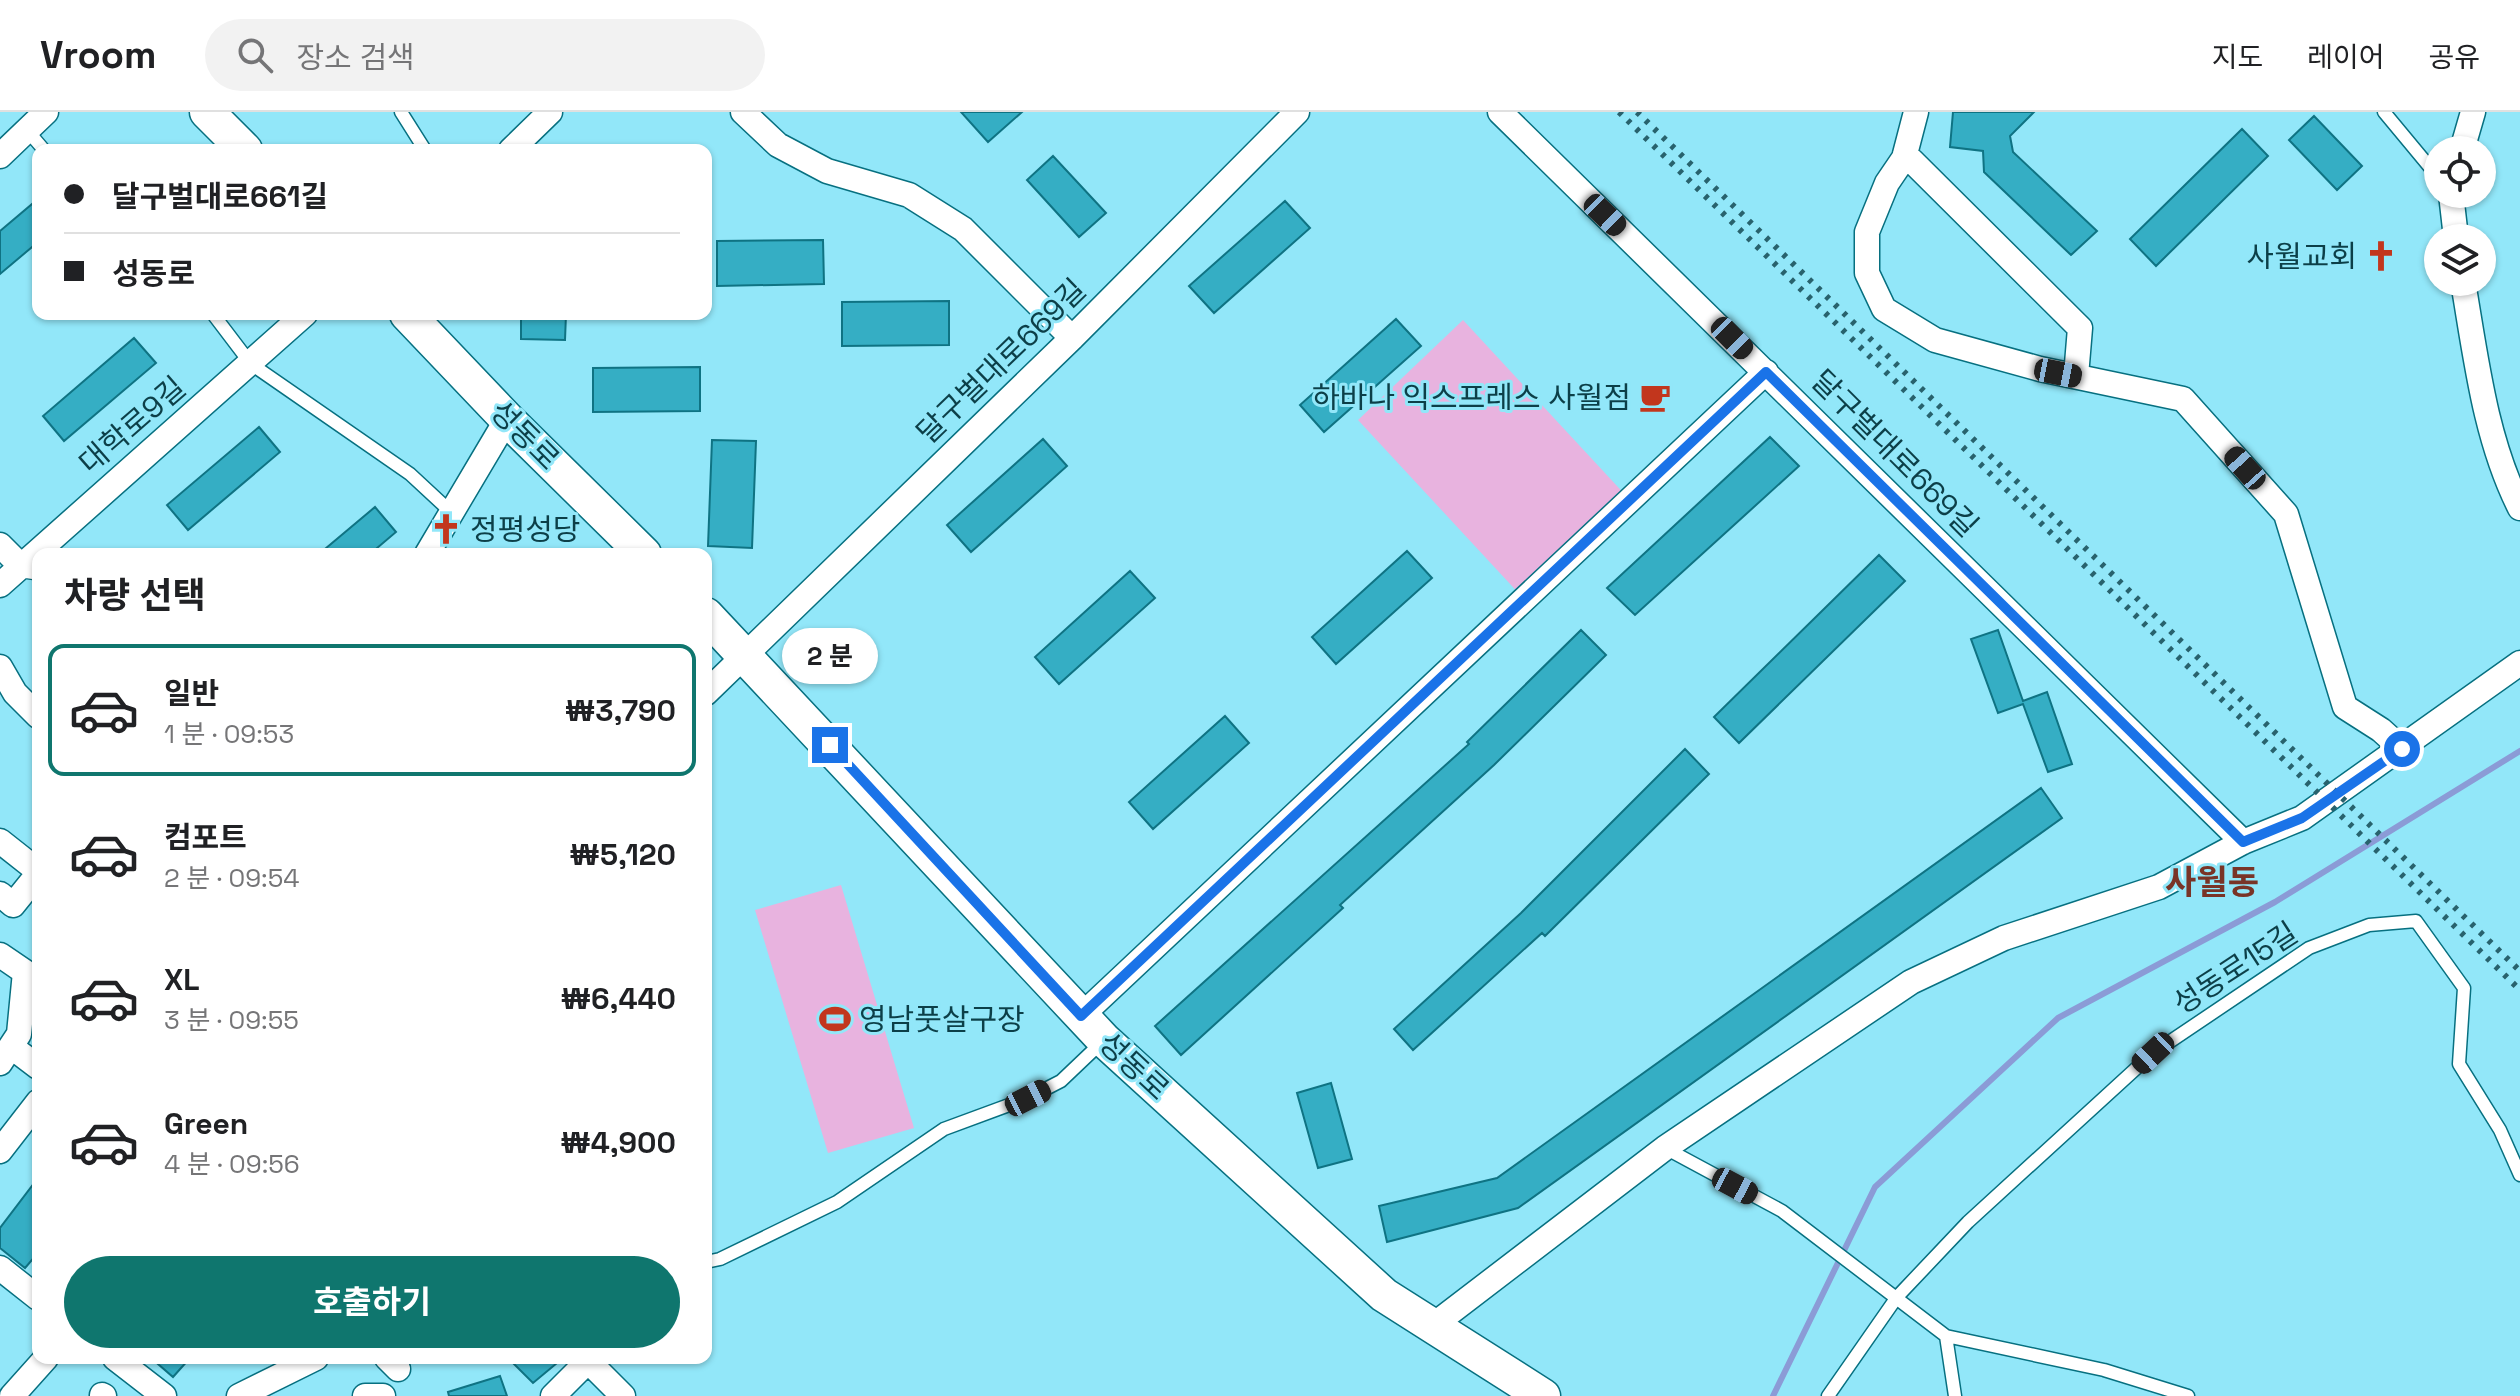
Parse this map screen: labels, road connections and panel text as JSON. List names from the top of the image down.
{
  "streets": {
    "street": ["달구벌대로669길", "대학로9길", "성동로"],
    "lane": ["성동로15길"]
  },
  "crossings": [
    ["달구벌대로669길", "성동로"]
  ],
  "districts": ["사월동"],
  "places": {
    "church": ["사월교회", "정평성당"],
    "cafe": ["하바나 익스프레스 사월점"],
    "sports": ["영남풋살구장"]
  },
  "page": {
    "header": "Vroom",
    "search": "장소 검색",
    "nav": ["지도", "레이어", "공유"],
    "banner": ["달구벌대로661길", "성동로"],
    "heading": "차량 선택",
    "bubble": "2 분",
    "list": [
      {
        "name": "일반",
        "note": "1 분 · 09:53",
        "value": "₩3,790"
      },
      {
        "name": "컴포트",
        "note": "2 분 · 09:54",
        "value": "₩5,120"
      },
      {
        "name": "XL",
        "note": "3 분 · 09:55",
        "value": "₩6,440"
      },
      {
        "name": "Green",
        "note": "4 분 · 09:56",
        "value": "₩4,900"
      }
    ],
    "buttons": "호출하기"
  }
}
